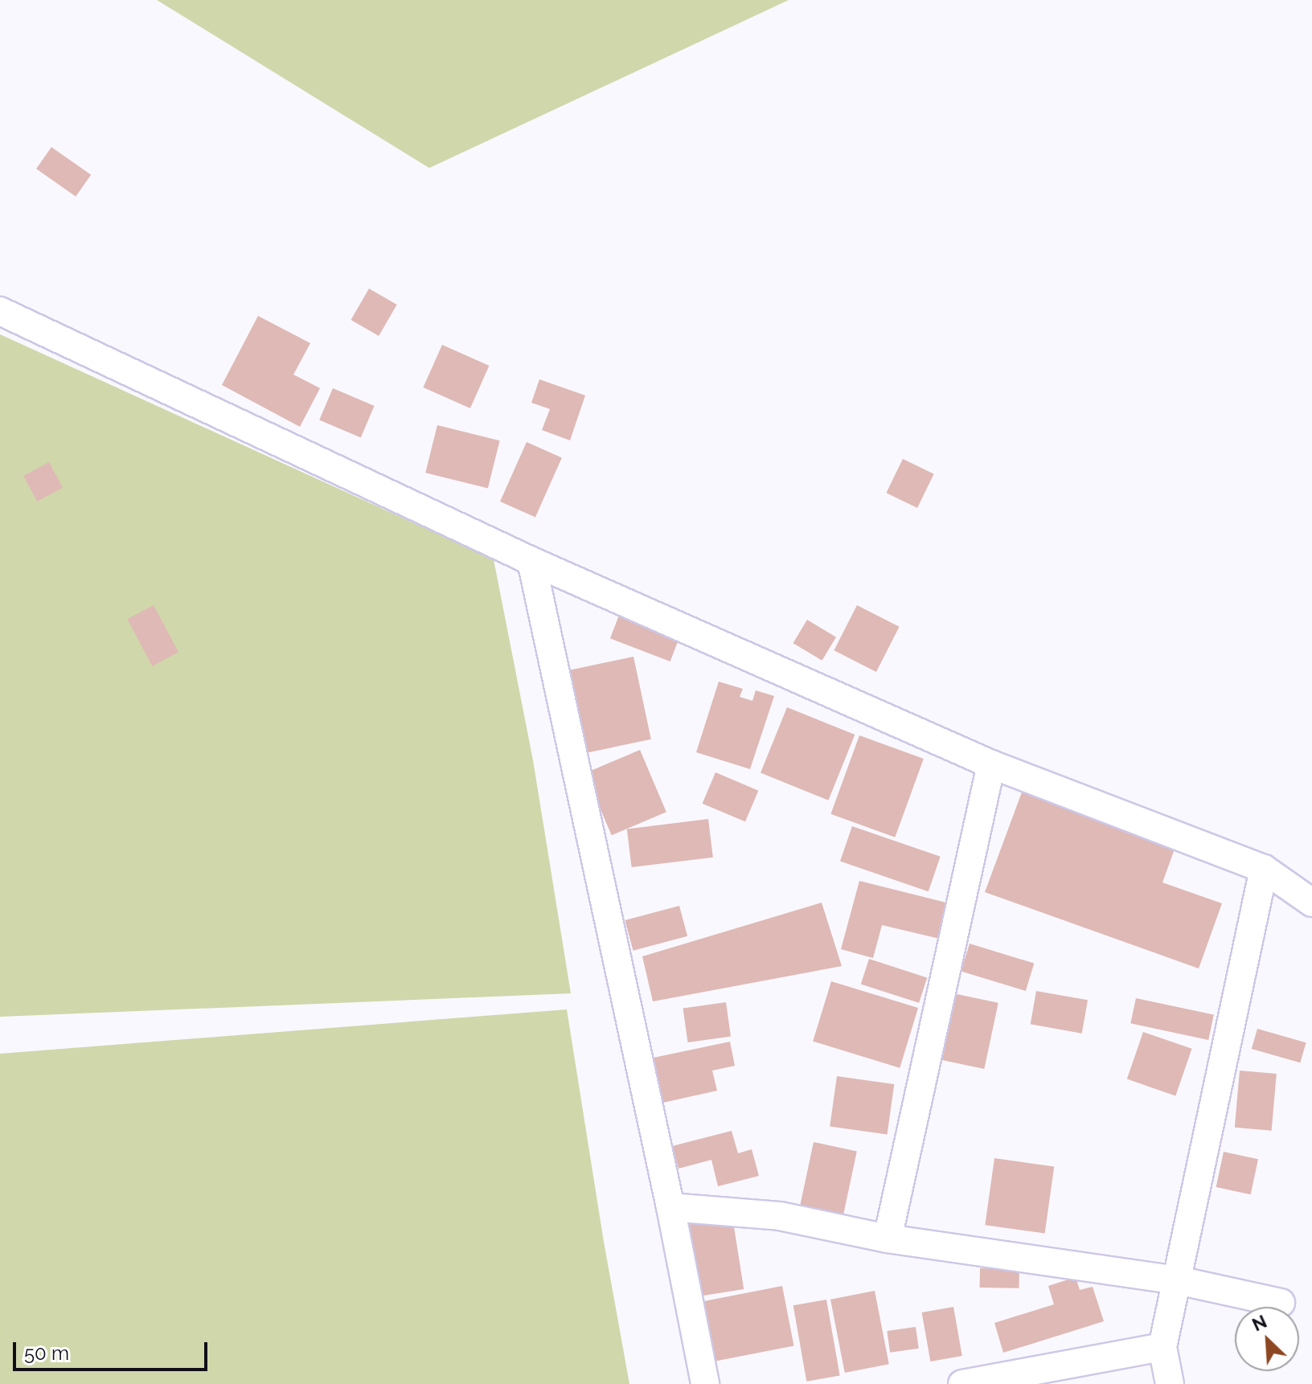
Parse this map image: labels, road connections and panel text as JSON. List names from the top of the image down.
{
  "scale_bar": "50 m",
  "north": "top left"
}
